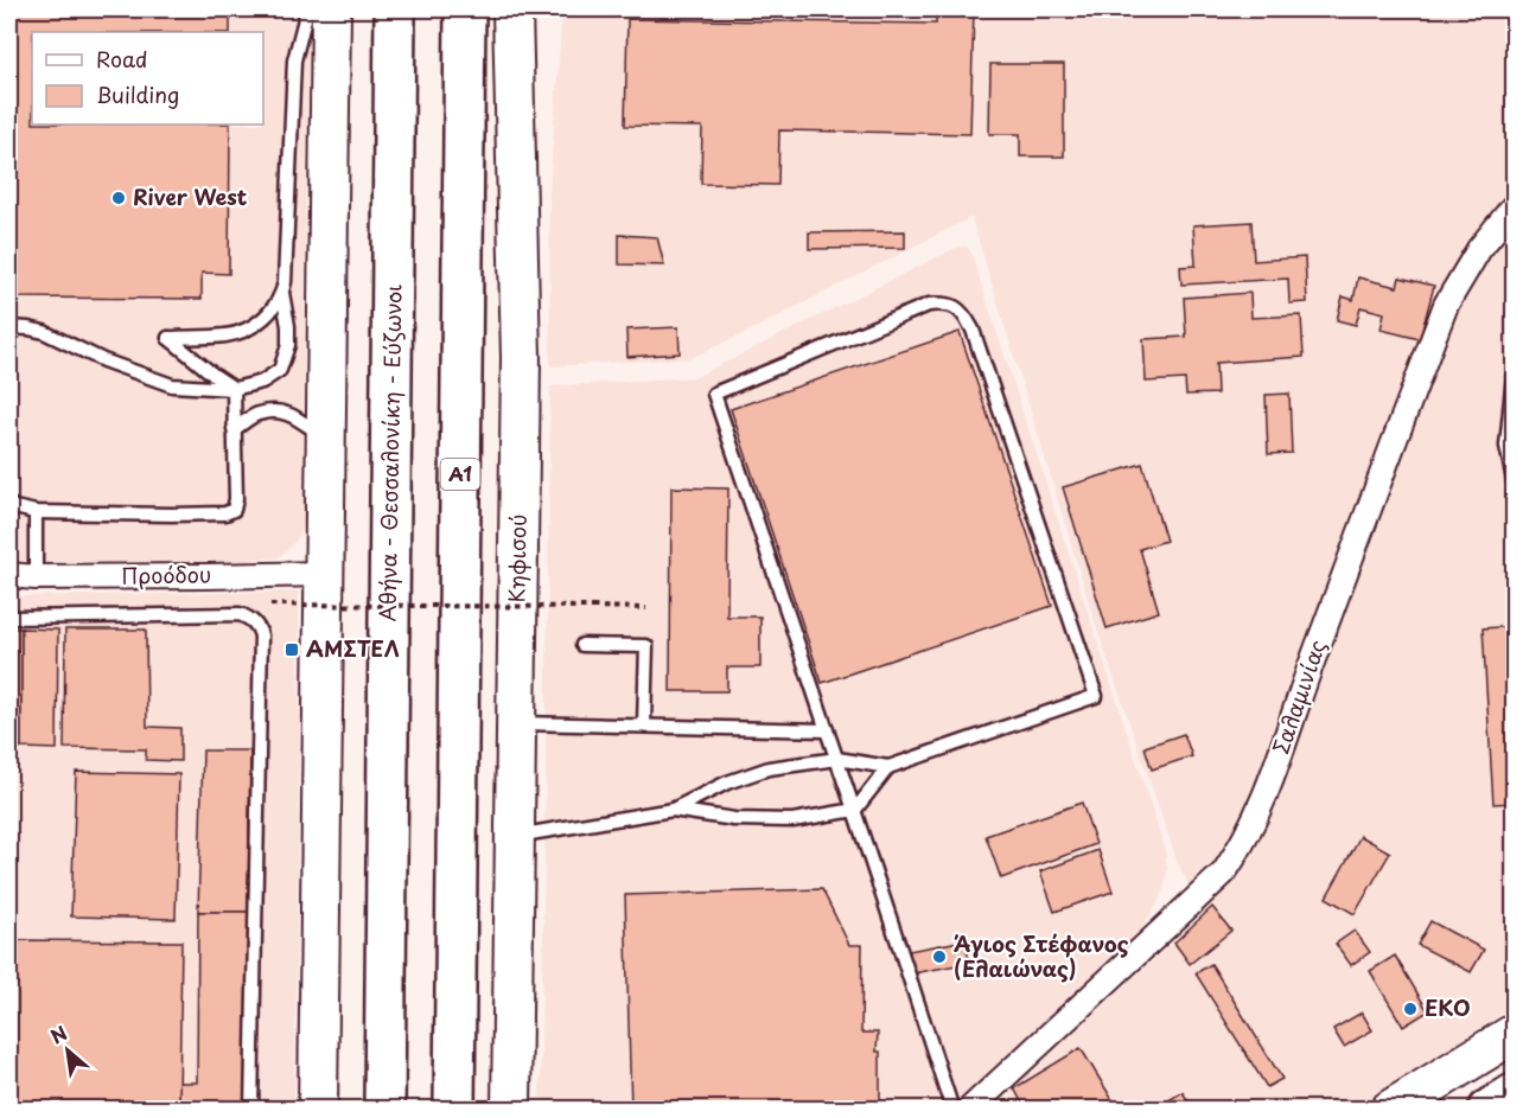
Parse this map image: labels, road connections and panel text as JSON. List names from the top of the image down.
{
  "streets": {
    "highway": ["Αθήνα - Θεσσαλονίκη - Εύζωνοι", "Α1"],
    "main road": ["Κηφισού"],
    "street": ["Προόδου", "Σαλαμινίας"]
  },
  "places": {
    "other": ["River West", "Άγιος Στέφανος (Ελαιώνας)", "EKO"],
    "transit": ["ΑΜΣΤΕΛ"]
  },
  "legend": ["Road", "Building"],
  "north": "top left"
}
